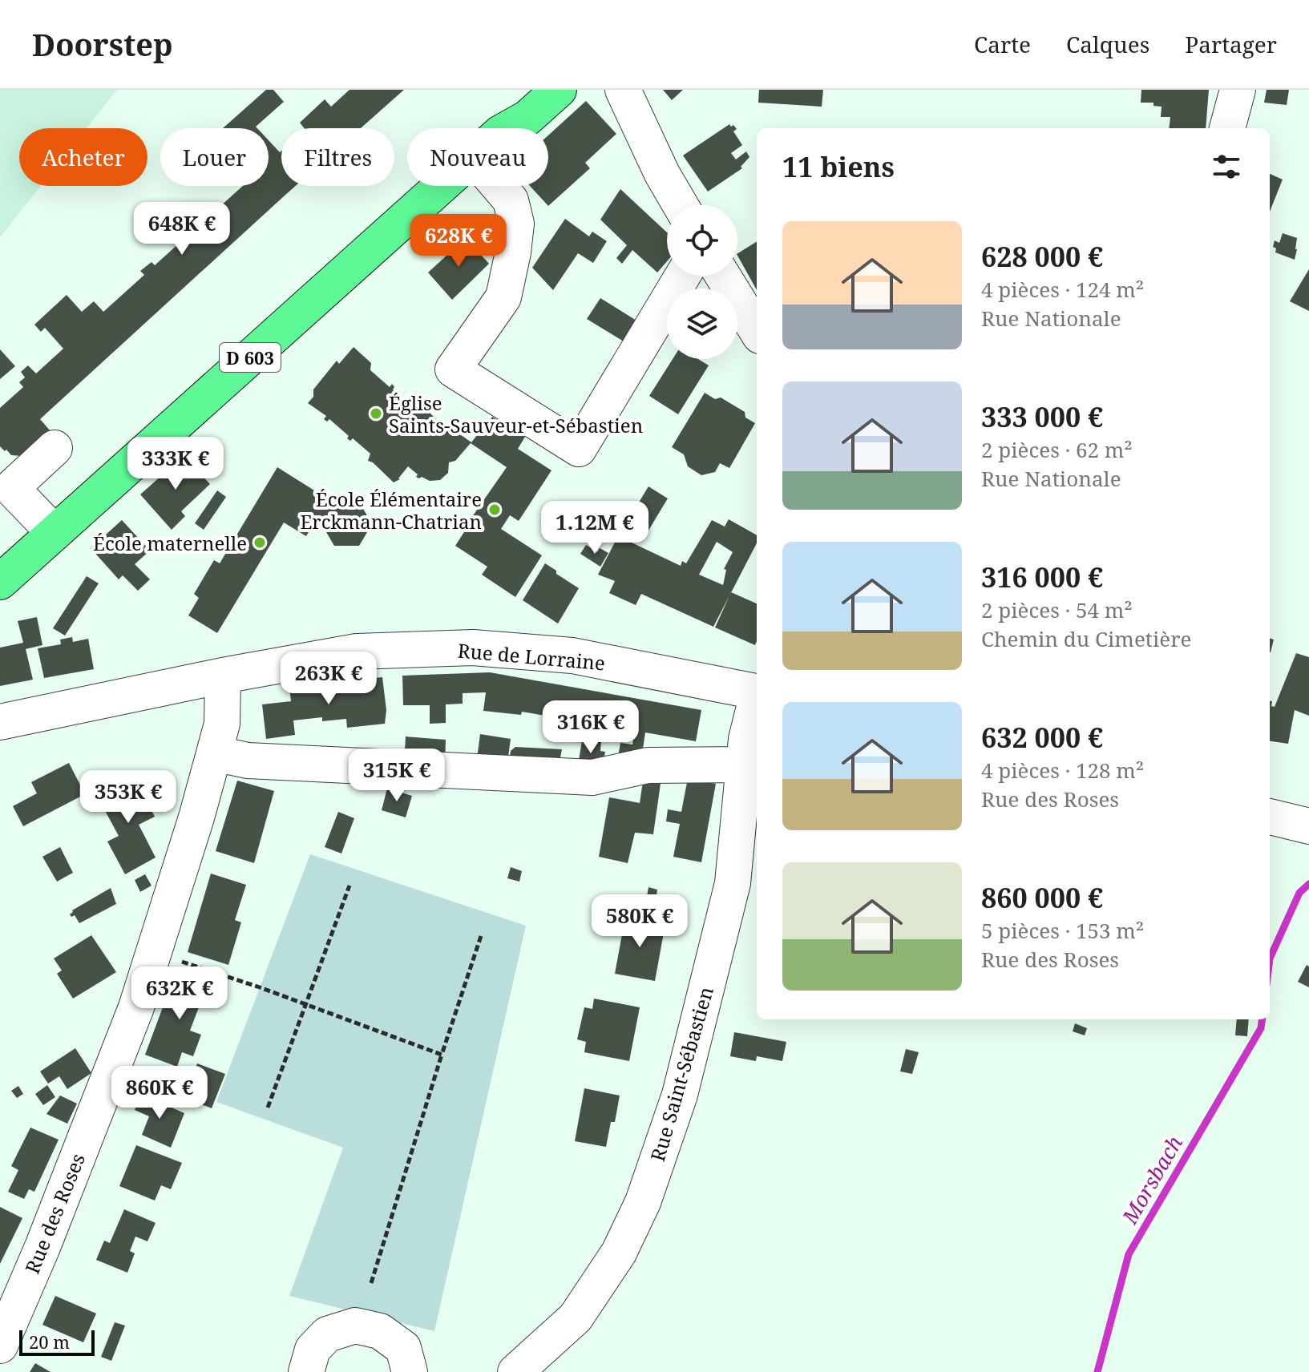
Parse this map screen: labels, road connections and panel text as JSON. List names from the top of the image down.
{
  "streets": {
    "main road": ["D 603"],
    "street": ["Rue de Lorraine", "Rue Saint-Sébastien", "Rue des Roses"]
  },
  "crossings": [
    ["Rue de Lorraine", "Rue des Roses"]
  ],
  "water": ["Morsbach"],
  "places": ["Église Saints-Sauveur-et-Sébastien", "École Élémentaire Erckmann-Chatrian", "École maternelle"],
  "scale_bar": "20 m",
  "page": {
    "header": "Doorstep",
    "nav": ["Carte", "Calques", "Partager"],
    "chip": [
      "Acheter",
      "Louer",
      "Filtres",
      "Nouveau"
    ],
    "heading": "11 biens",
    "price": [
      "648K €",
      "628K €",
      "333K €",
      "1.12M €",
      "263K €",
      "316K €",
      "315K €",
      "353K €",
      "580K €",
      "632K €",
      "860K €"
    ],
    "list": [
      {
        "name": "628 000 €",
        "note": "4 pièces · 124 m² · Rue Nationale"
      },
      {
        "name": "333 000 €",
        "note": "2 pièces · 62 m² · Rue Nationale"
      },
      {
        "name": "316 000 €",
        "note": "2 pièces · 54 m² · Chemin du Cimetière"
      },
      {
        "name": "632 000 €",
        "note": "4 pièces · 128 m² · Rue des Roses"
      },
      {
        "name": "860 000 €",
        "note": "5 pièces · 153 m² · Rue des Roses"
      }
    ],
    "scale": "20 m"
  }
}
